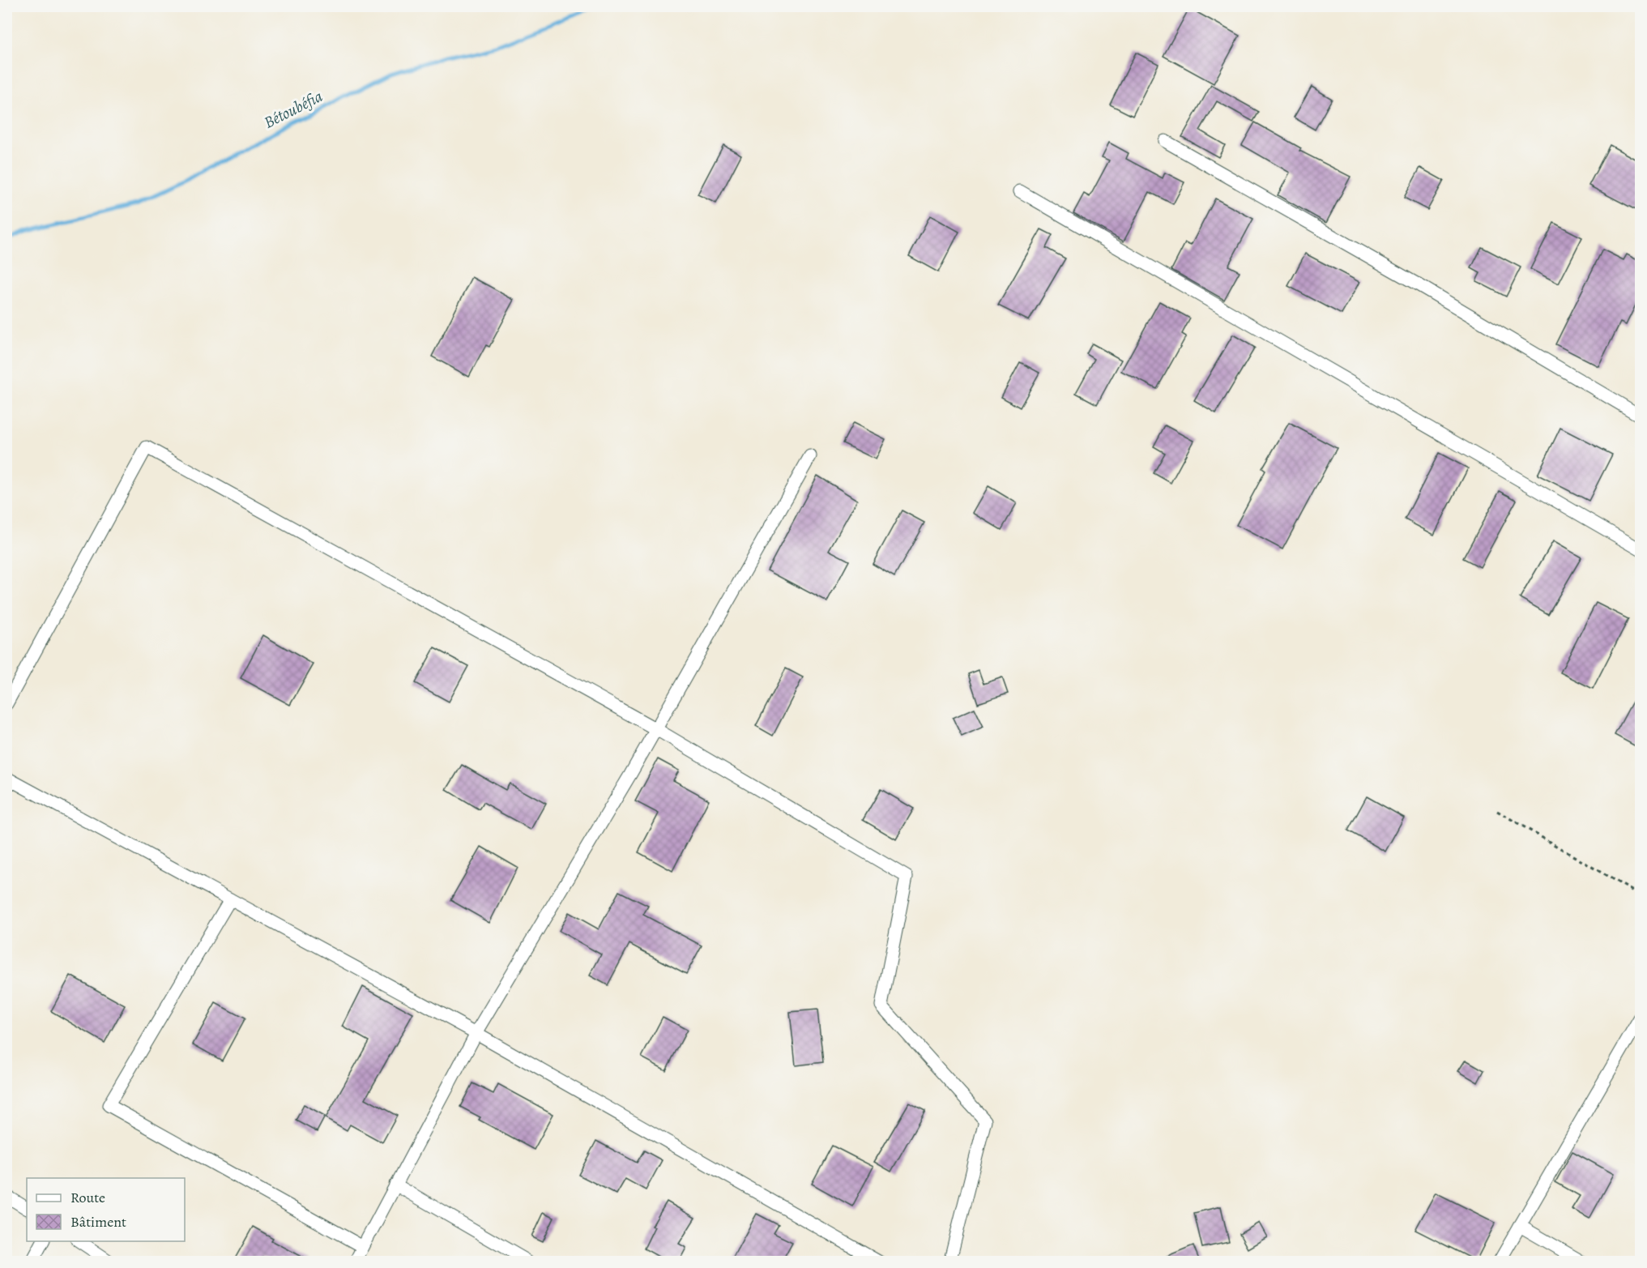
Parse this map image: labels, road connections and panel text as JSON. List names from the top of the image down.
{
  "water": ["Bétoubéfia"],
  "legend": ["Route", "Bâtiment"]
}
